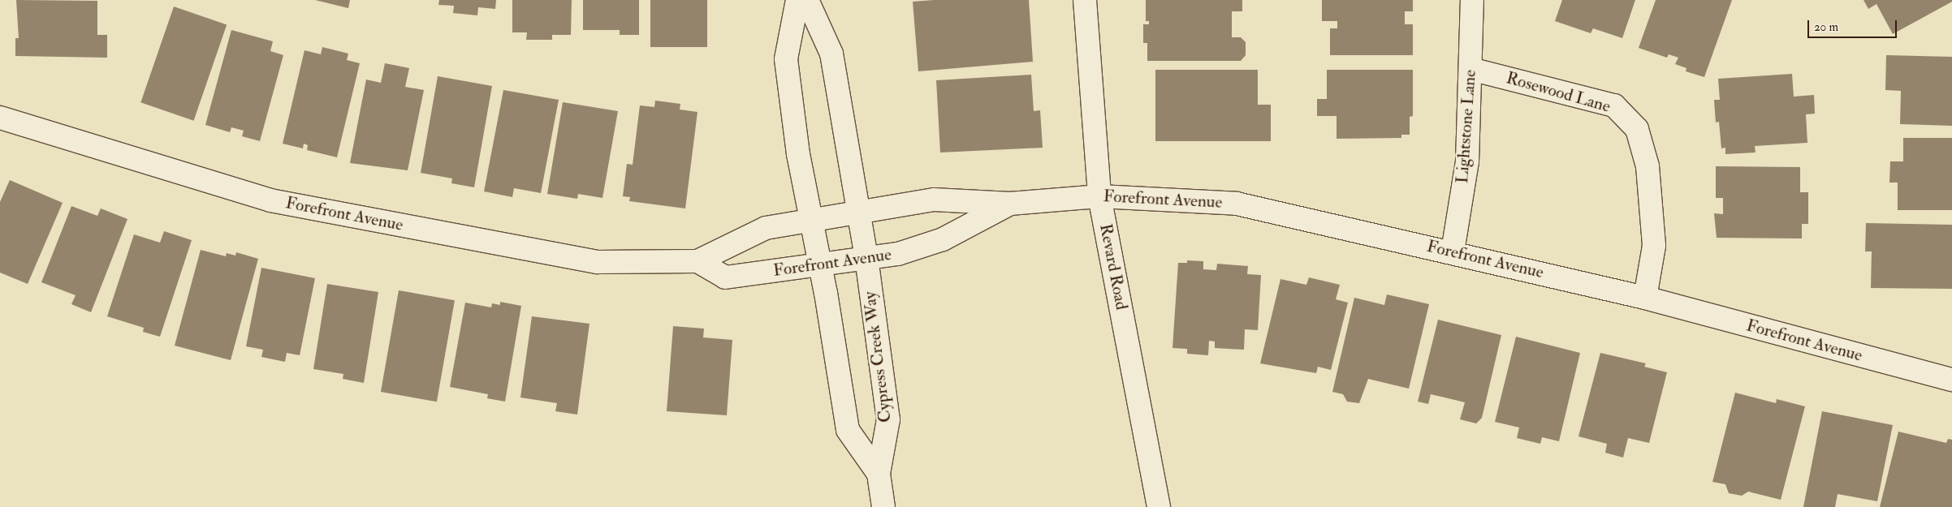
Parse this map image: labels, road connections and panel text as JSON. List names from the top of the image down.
{
  "streets": {
    "street": [
      "Rosewood Lane",
      "Lightstone Lane",
      "Forefront Avenue",
      "Revard Road",
      "Cypress Creek Way"
    ]
  },
  "crossings": [
    ["Rosewood Lane", "Lightstone Lane"],
    ["Rosewood Lane", "Forefront Avenue"],
    ["Lightstone Lane", "Forefront Avenue"],
    ["Forefront Avenue", "Revard Road"],
    ["Forefront Avenue", "Cypress Creek Way"]
  ],
  "scale_bar": "20 m"
}
